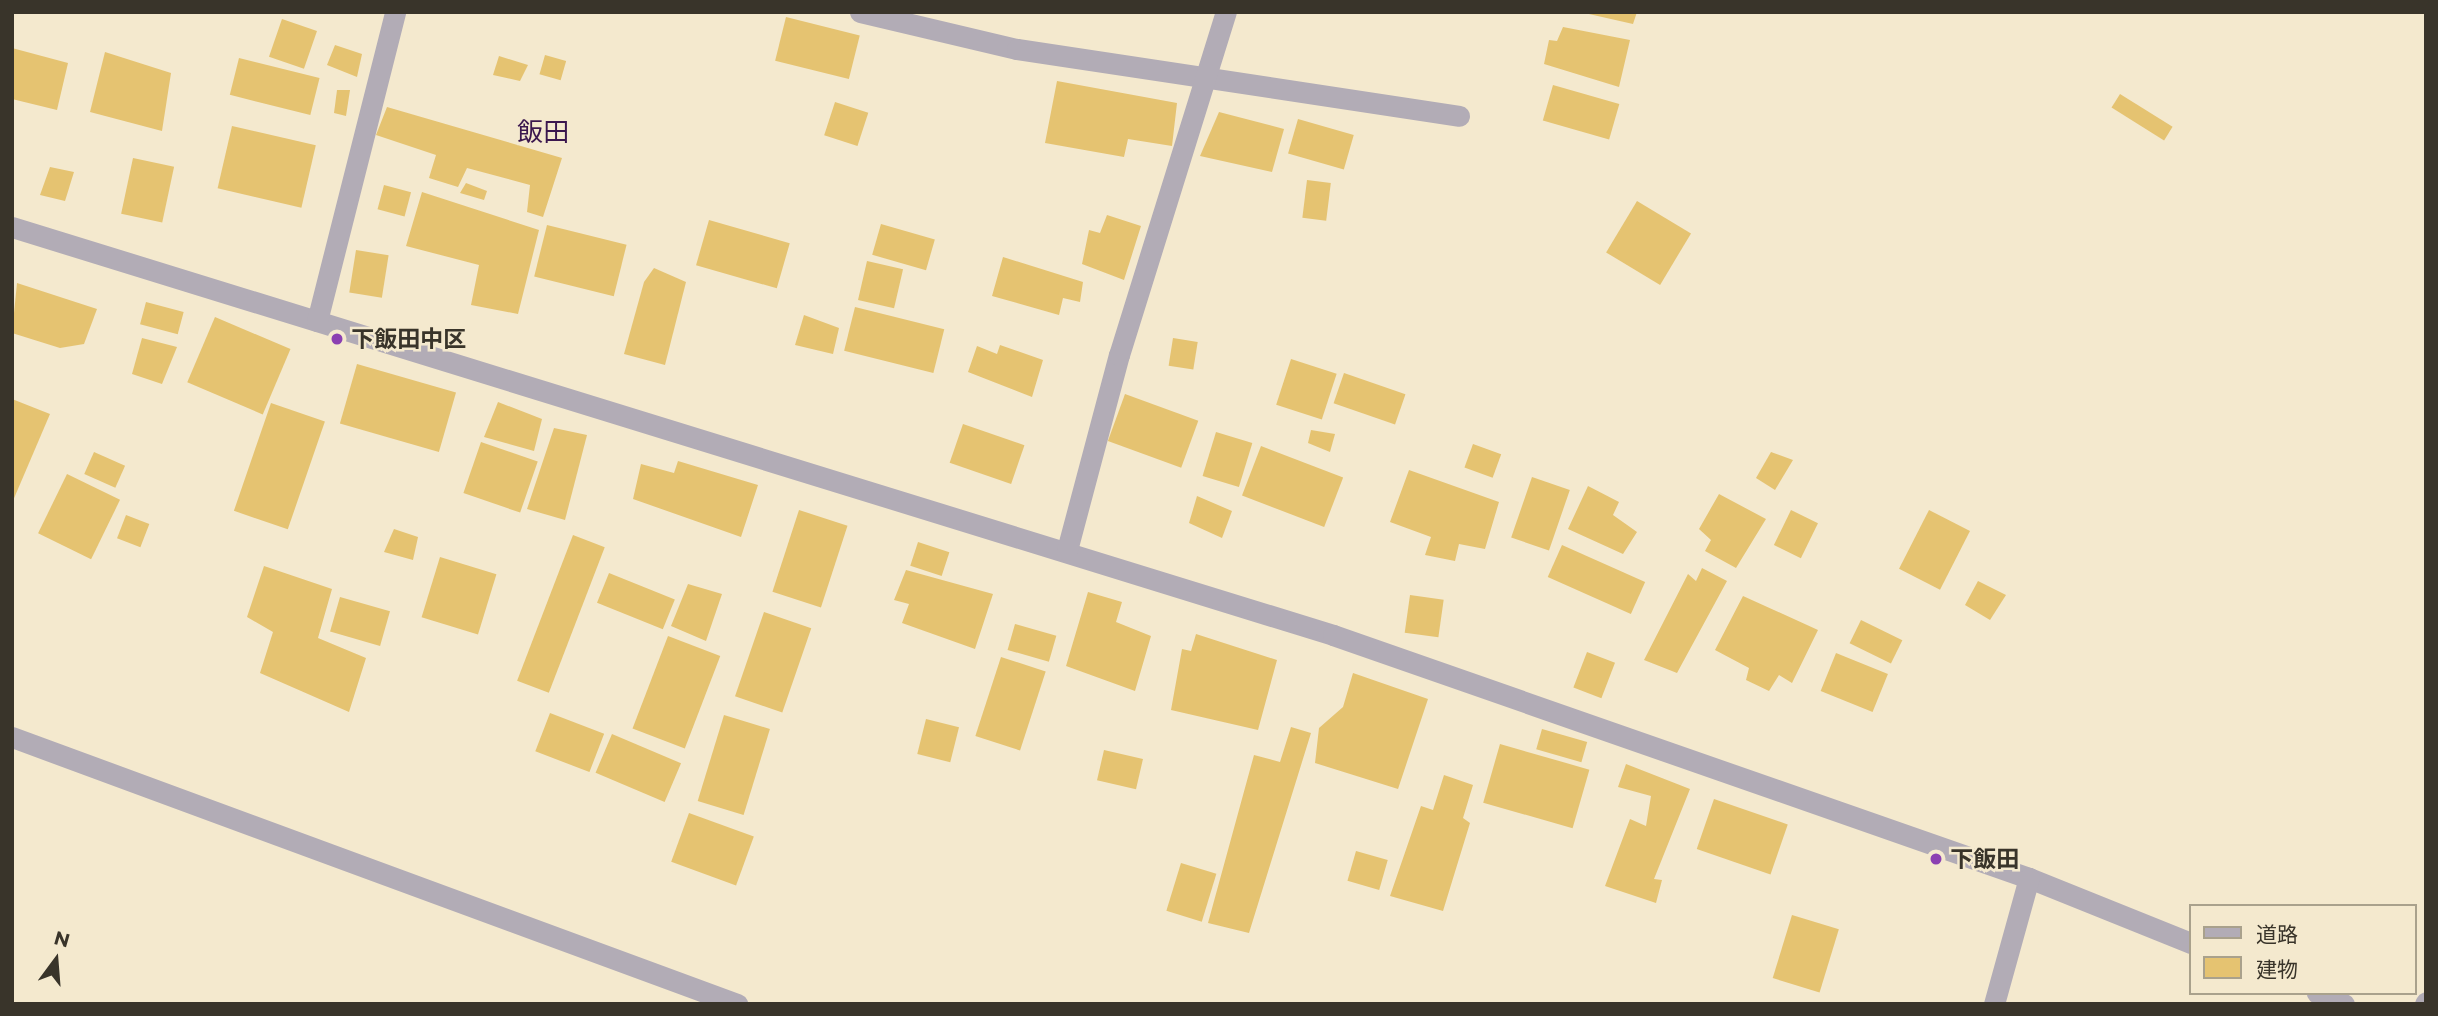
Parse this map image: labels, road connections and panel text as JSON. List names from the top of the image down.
{
  "districts": ["飯田"],
  "places": ["下飯田中区", "下飯田"],
  "legend": ["道路", "建物"],
  "north": "top"
}
